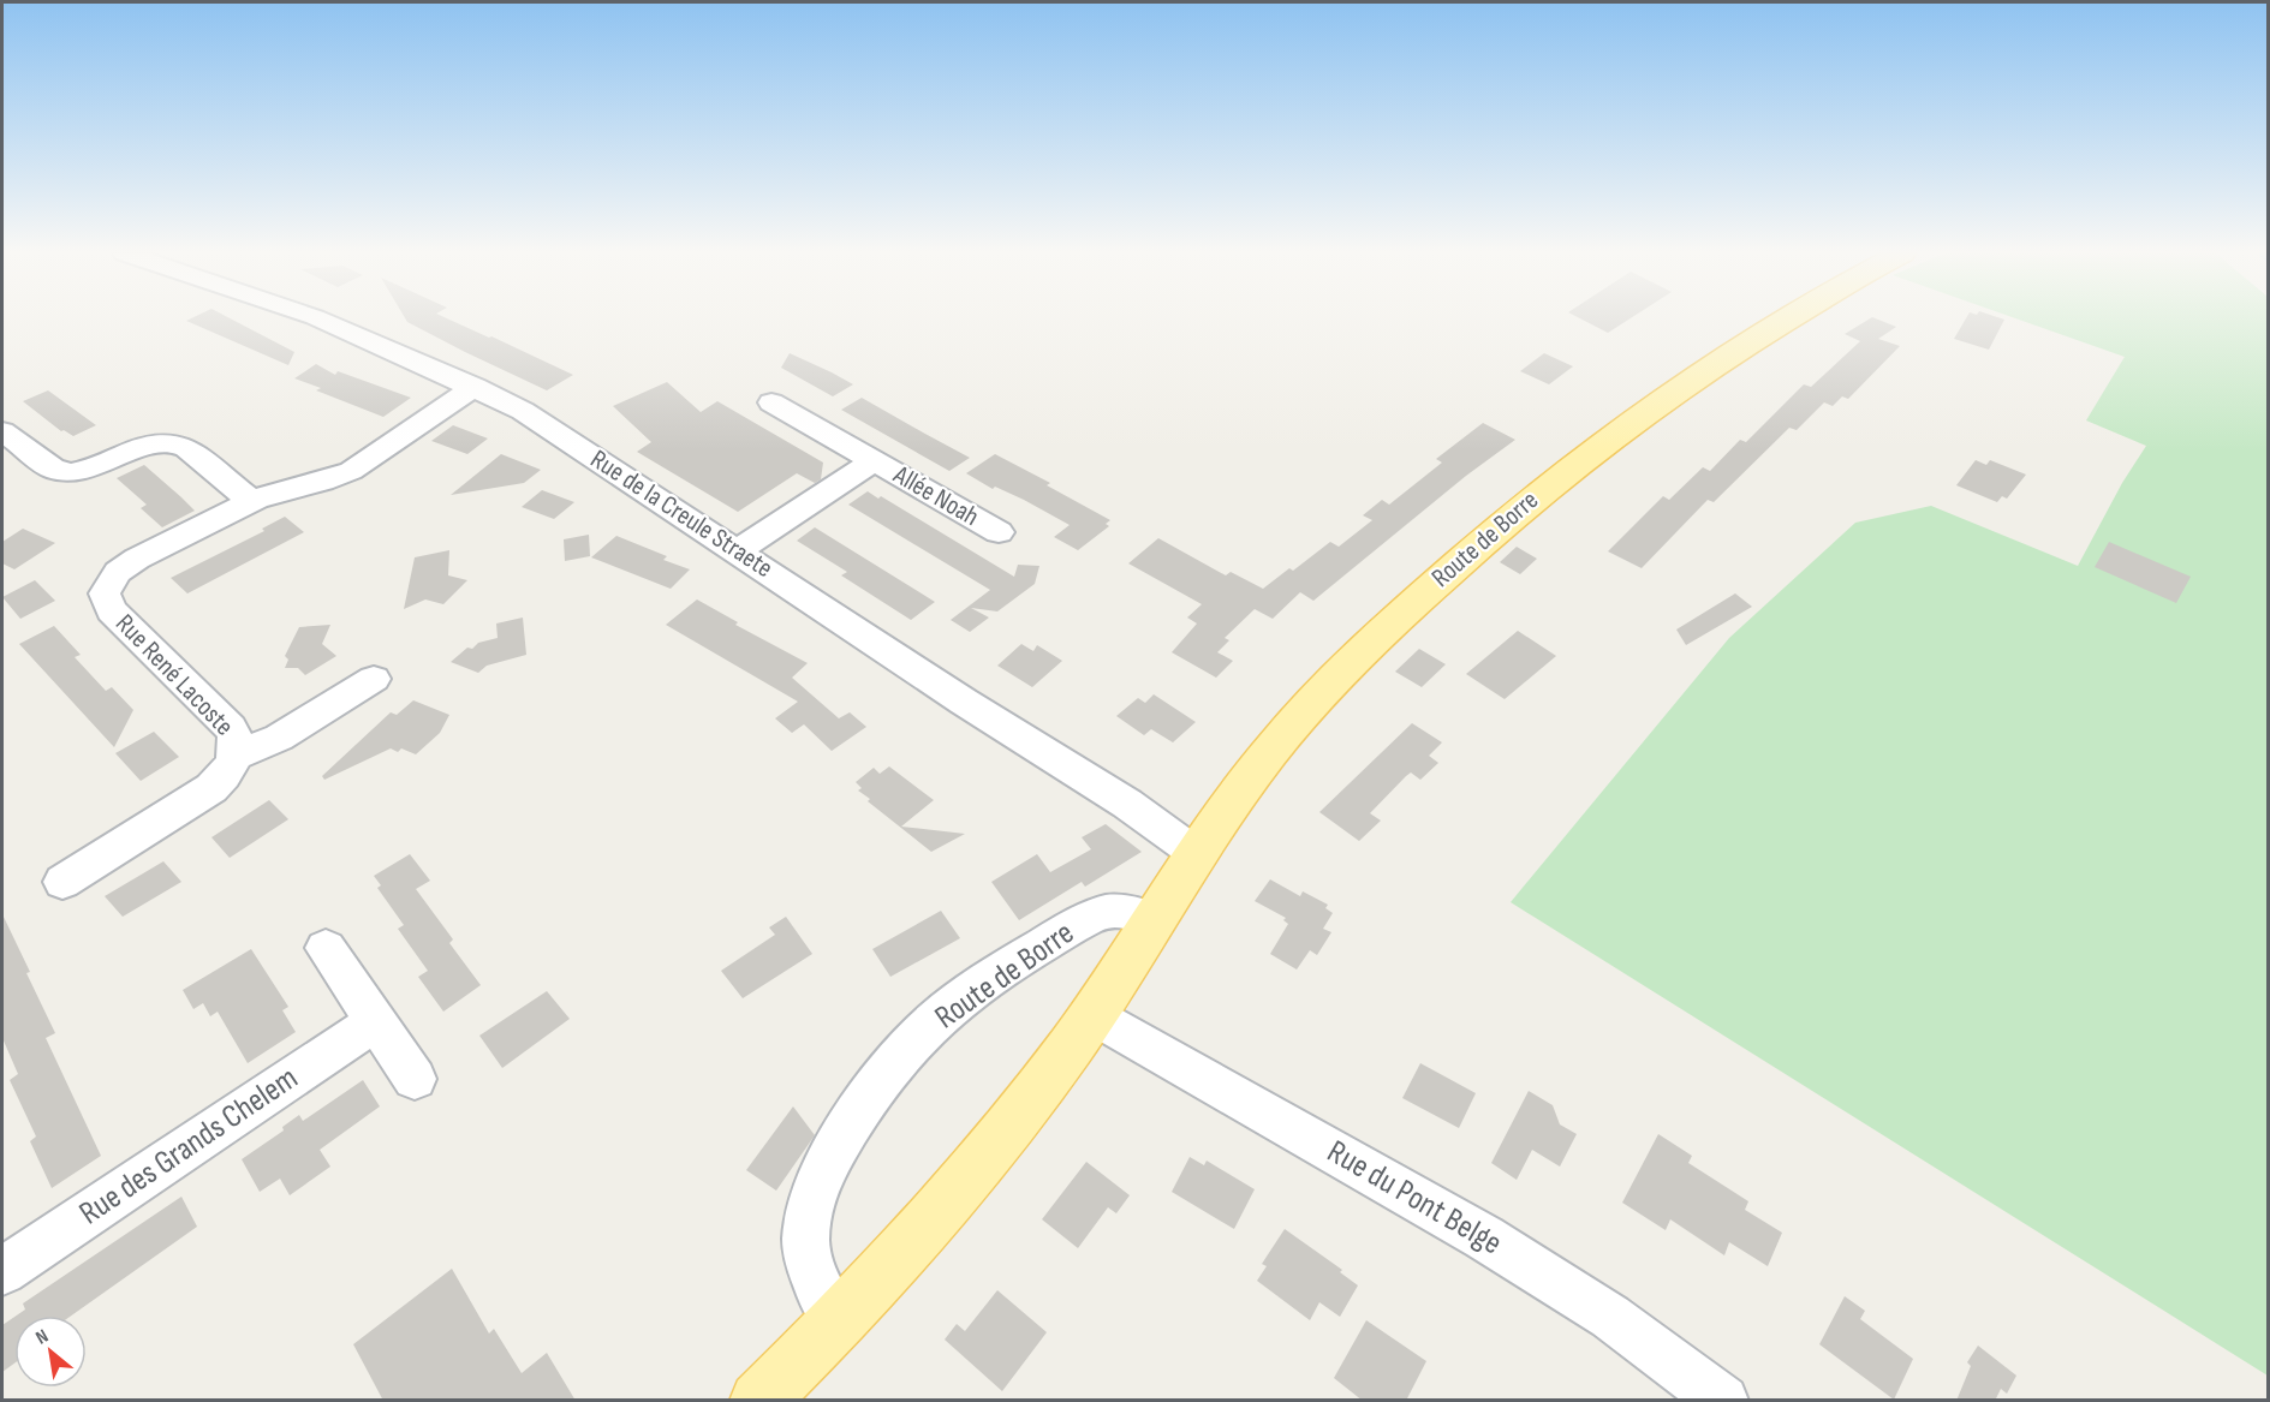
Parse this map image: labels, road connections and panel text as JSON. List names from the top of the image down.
{
  "streets": {
    "main road": ["Route de Borre"],
    "street": [
      "Allée Noah",
      "Rue de la Creule Straete",
      "Rue René Lacoste",
      "Rue des Grands Chelem",
      "Rue du Pont Belge"
    ]
  },
  "crossings": [
    ["Allée Noah", "Rue de la Creule Straete"],
    ["Rue de la Creule Straete", "Route de Borre"],
    ["Rue de la Creule Straete", "Rue René Lacoste"],
    ["Route de Borre", "Rue du Pont Belge"]
  ],
  "north": "top left"
}
